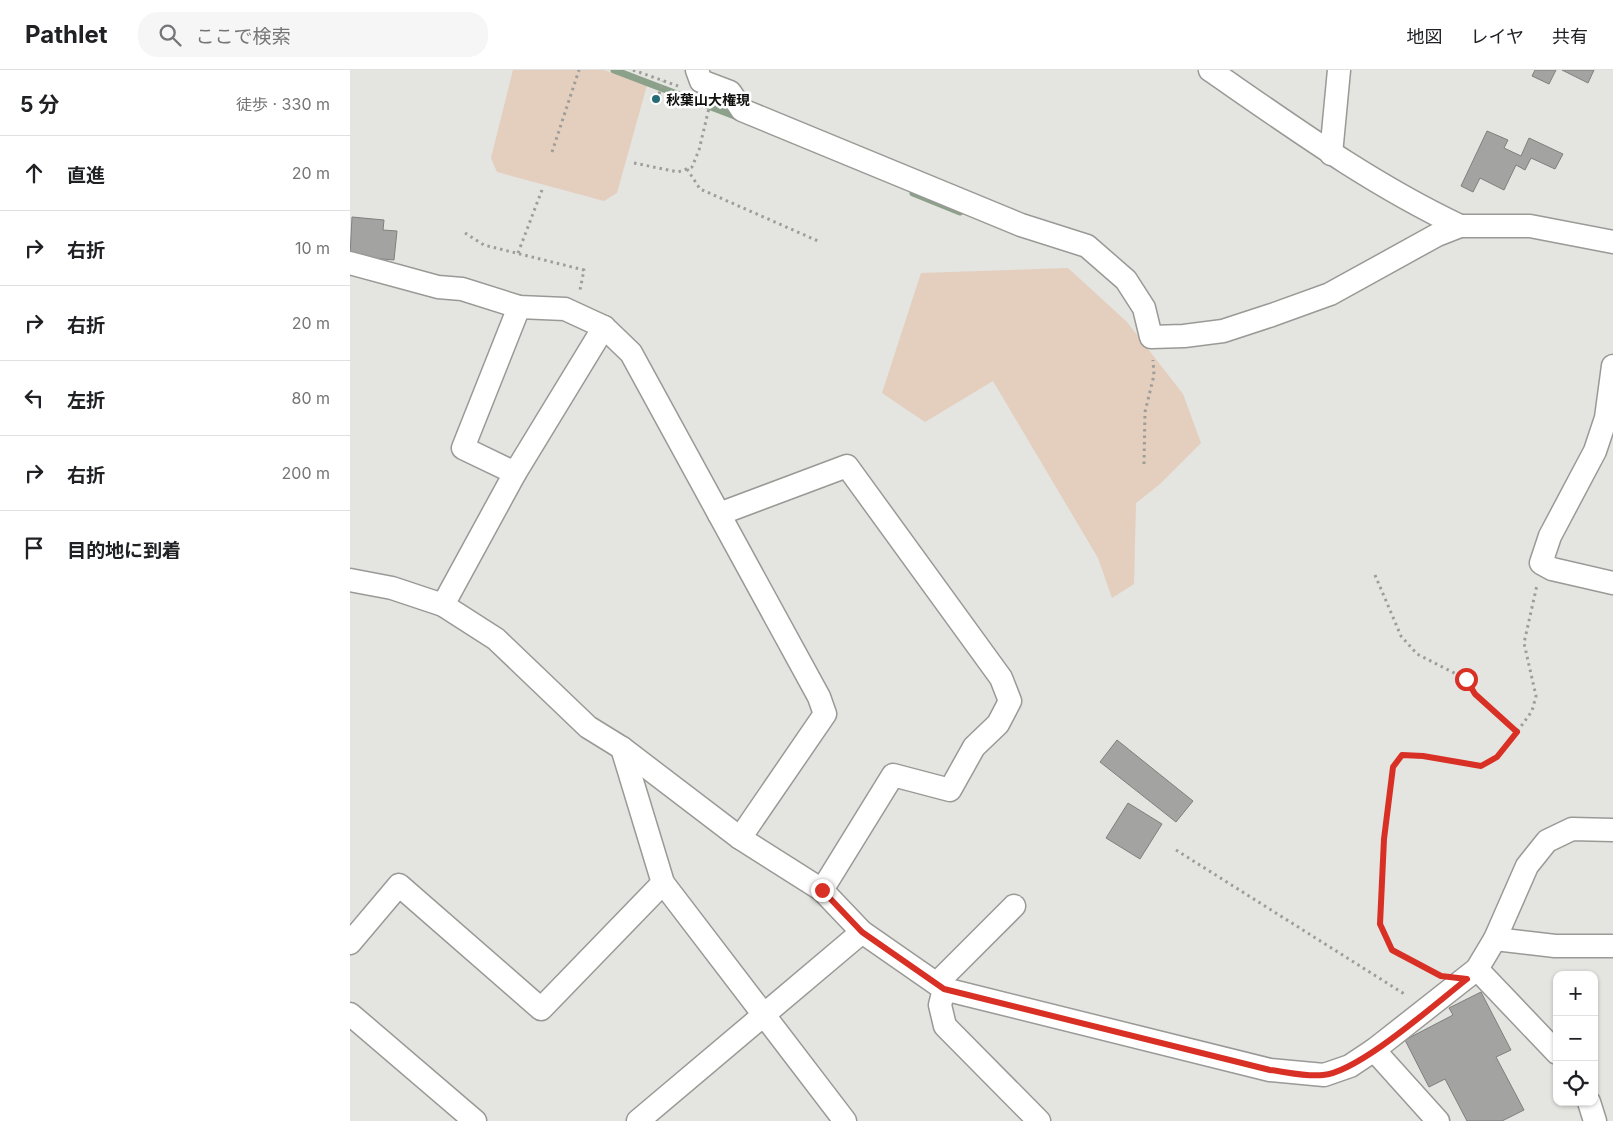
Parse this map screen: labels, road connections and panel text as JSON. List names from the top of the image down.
{
  "places": ["秋葉山大権現"],
  "page": {
    "header": "Pathlet",
    "search": "ここで検索",
    "nav": ["地図", "レイヤ", "共有"],
    "heading": ["5 分", "徒歩 · 330 m"],
    "list": [
      ["直進", "20 m"],
      ["右折", "10 m"],
      ["右折", "20 m"],
      ["左折", "80 m"],
      ["右折", "200 m"],
      "目的地に到着"
    ],
    "map_buttons": ["+", "−"]
  }
}
